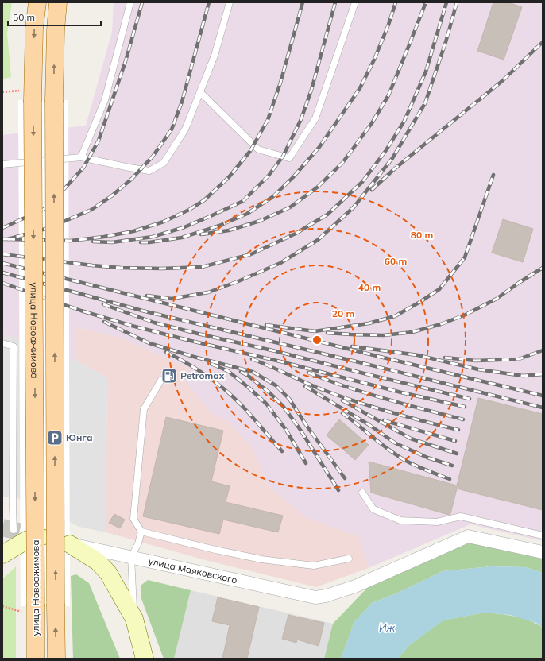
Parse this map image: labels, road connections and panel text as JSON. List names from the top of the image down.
{
  "streets": {
    "main road": ["улица Новоажимова"],
    "street": ["улица Маяковского"]
  },
  "water": ["Иж"],
  "places": {
    "fuel station": ["Petromax"],
    "parking": ["Юнга"]
  },
  "scale_bar": "50 m",
  "rings": [
    "80 m",
    "60 m",
    "40 m",
    "20 m"
  ]
}
